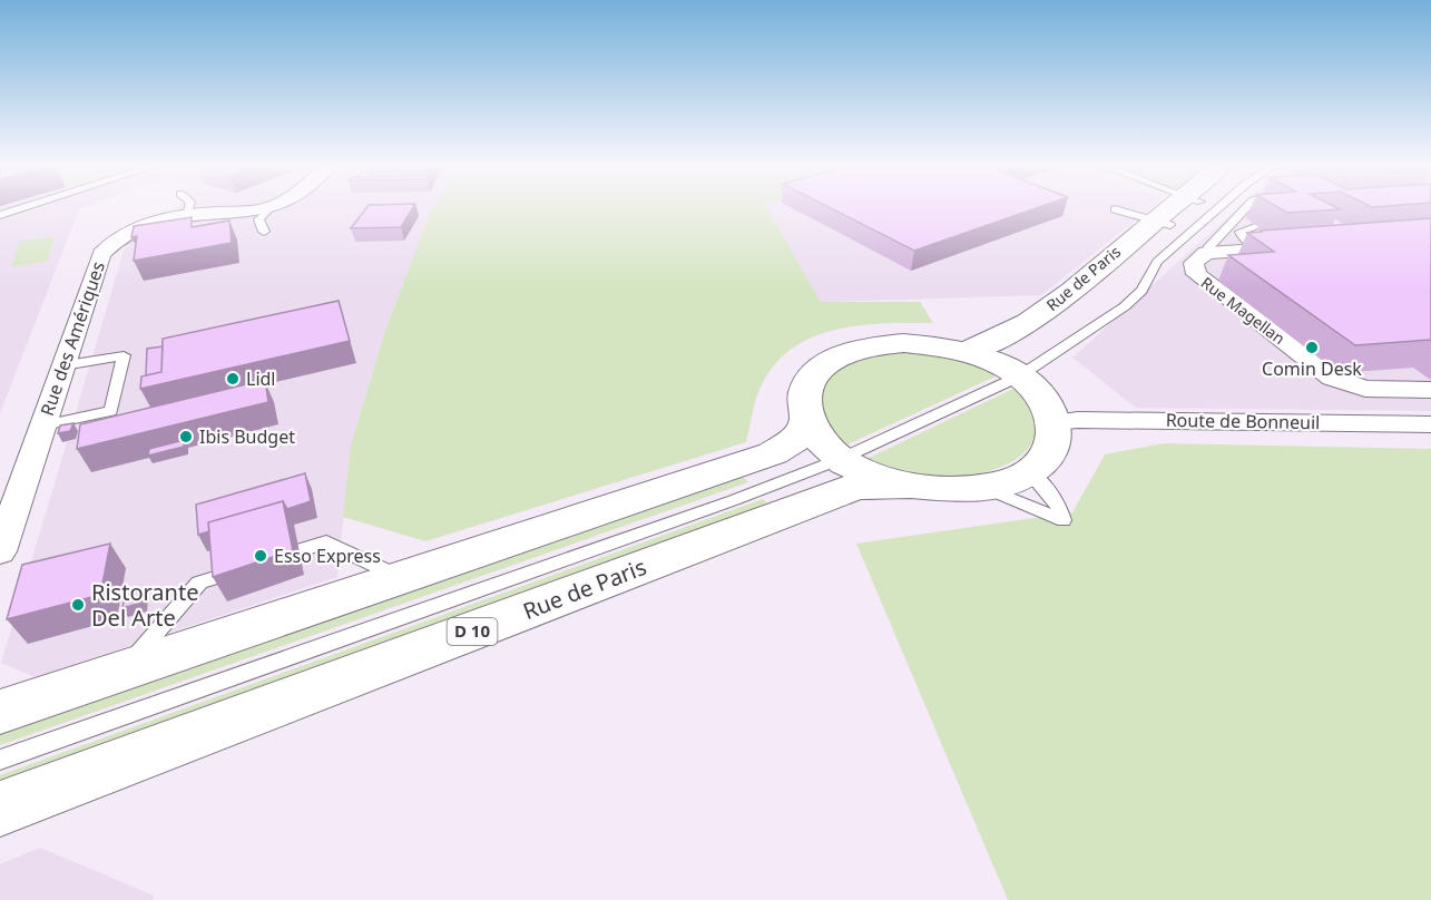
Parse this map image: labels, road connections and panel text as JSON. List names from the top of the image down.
{
  "streets": {
    "main road": ["Rue de Paris", "D 10"],
    "street": ["Rue Magellan", "Rue des Amériques", "Route de Bonneuil"]
  },
  "places": [
    "Comin Desk",
    "Lidl",
    "Ibis Budget",
    "Esso Express",
    "Ristorante Del Arte"
  ]
}
